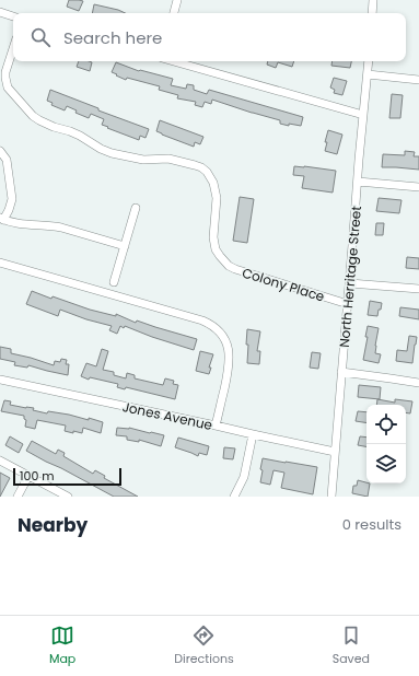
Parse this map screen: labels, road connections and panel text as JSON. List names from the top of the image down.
{
  "streets": {
    "street": ["North Herritage Street", "Colony Place", "Jones Avenue"]
  },
  "crossings": [
    ["North Herritage Street", "Colony Place"],
    ["North Herritage Street", "Jones Avenue"]
  ],
  "scale_bar": "100 m",
  "page": {
    "search": "Search here",
    "scale": "100 m",
    "heading": ["Nearby", "0 results"],
    "nav": ["Map", "Directions", "Saved"]
  }
}
